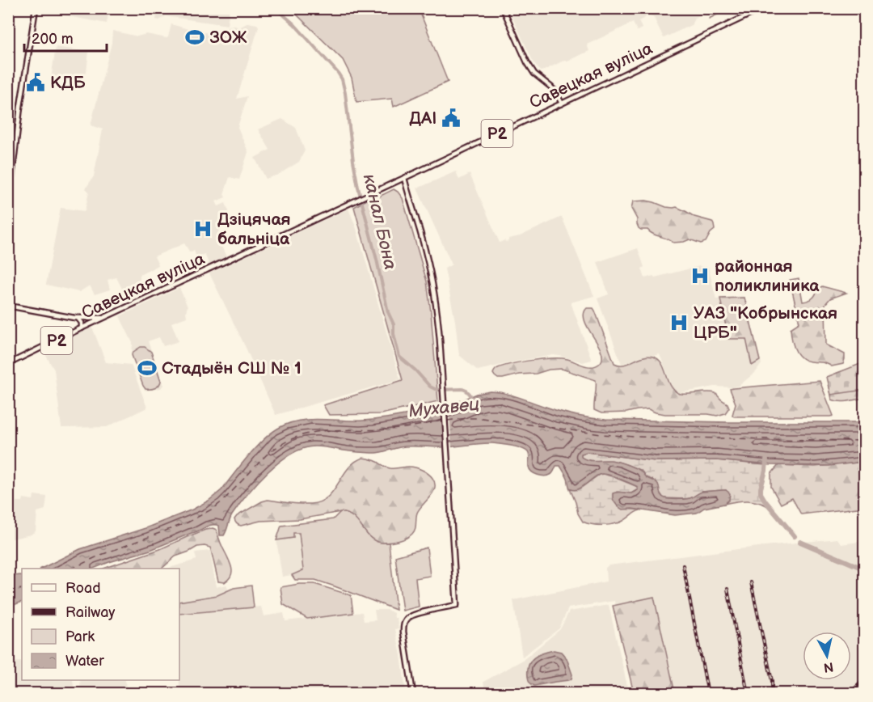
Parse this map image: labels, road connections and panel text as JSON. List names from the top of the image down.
{
  "streets": {
    "main road": ["Савецкая вуліца", "Р2"]
  },
  "water": ["канал Бона", "Мухавец"],
  "places": {
    "sports": ["ЗОЖ", "Стадыён СШ № 1"],
    "public building": ["КДБ", "ДАІ"],
    "hospital": ["Дзіцячая бальніца", "районная поликлиника", "УАЗ \"Кобрынская ЦРБ\""]
  },
  "legend": [
    "Road",
    "Railway",
    "Park",
    "Water"
  ],
  "scale_bar": "200 m",
  "north": "bottom"
}
